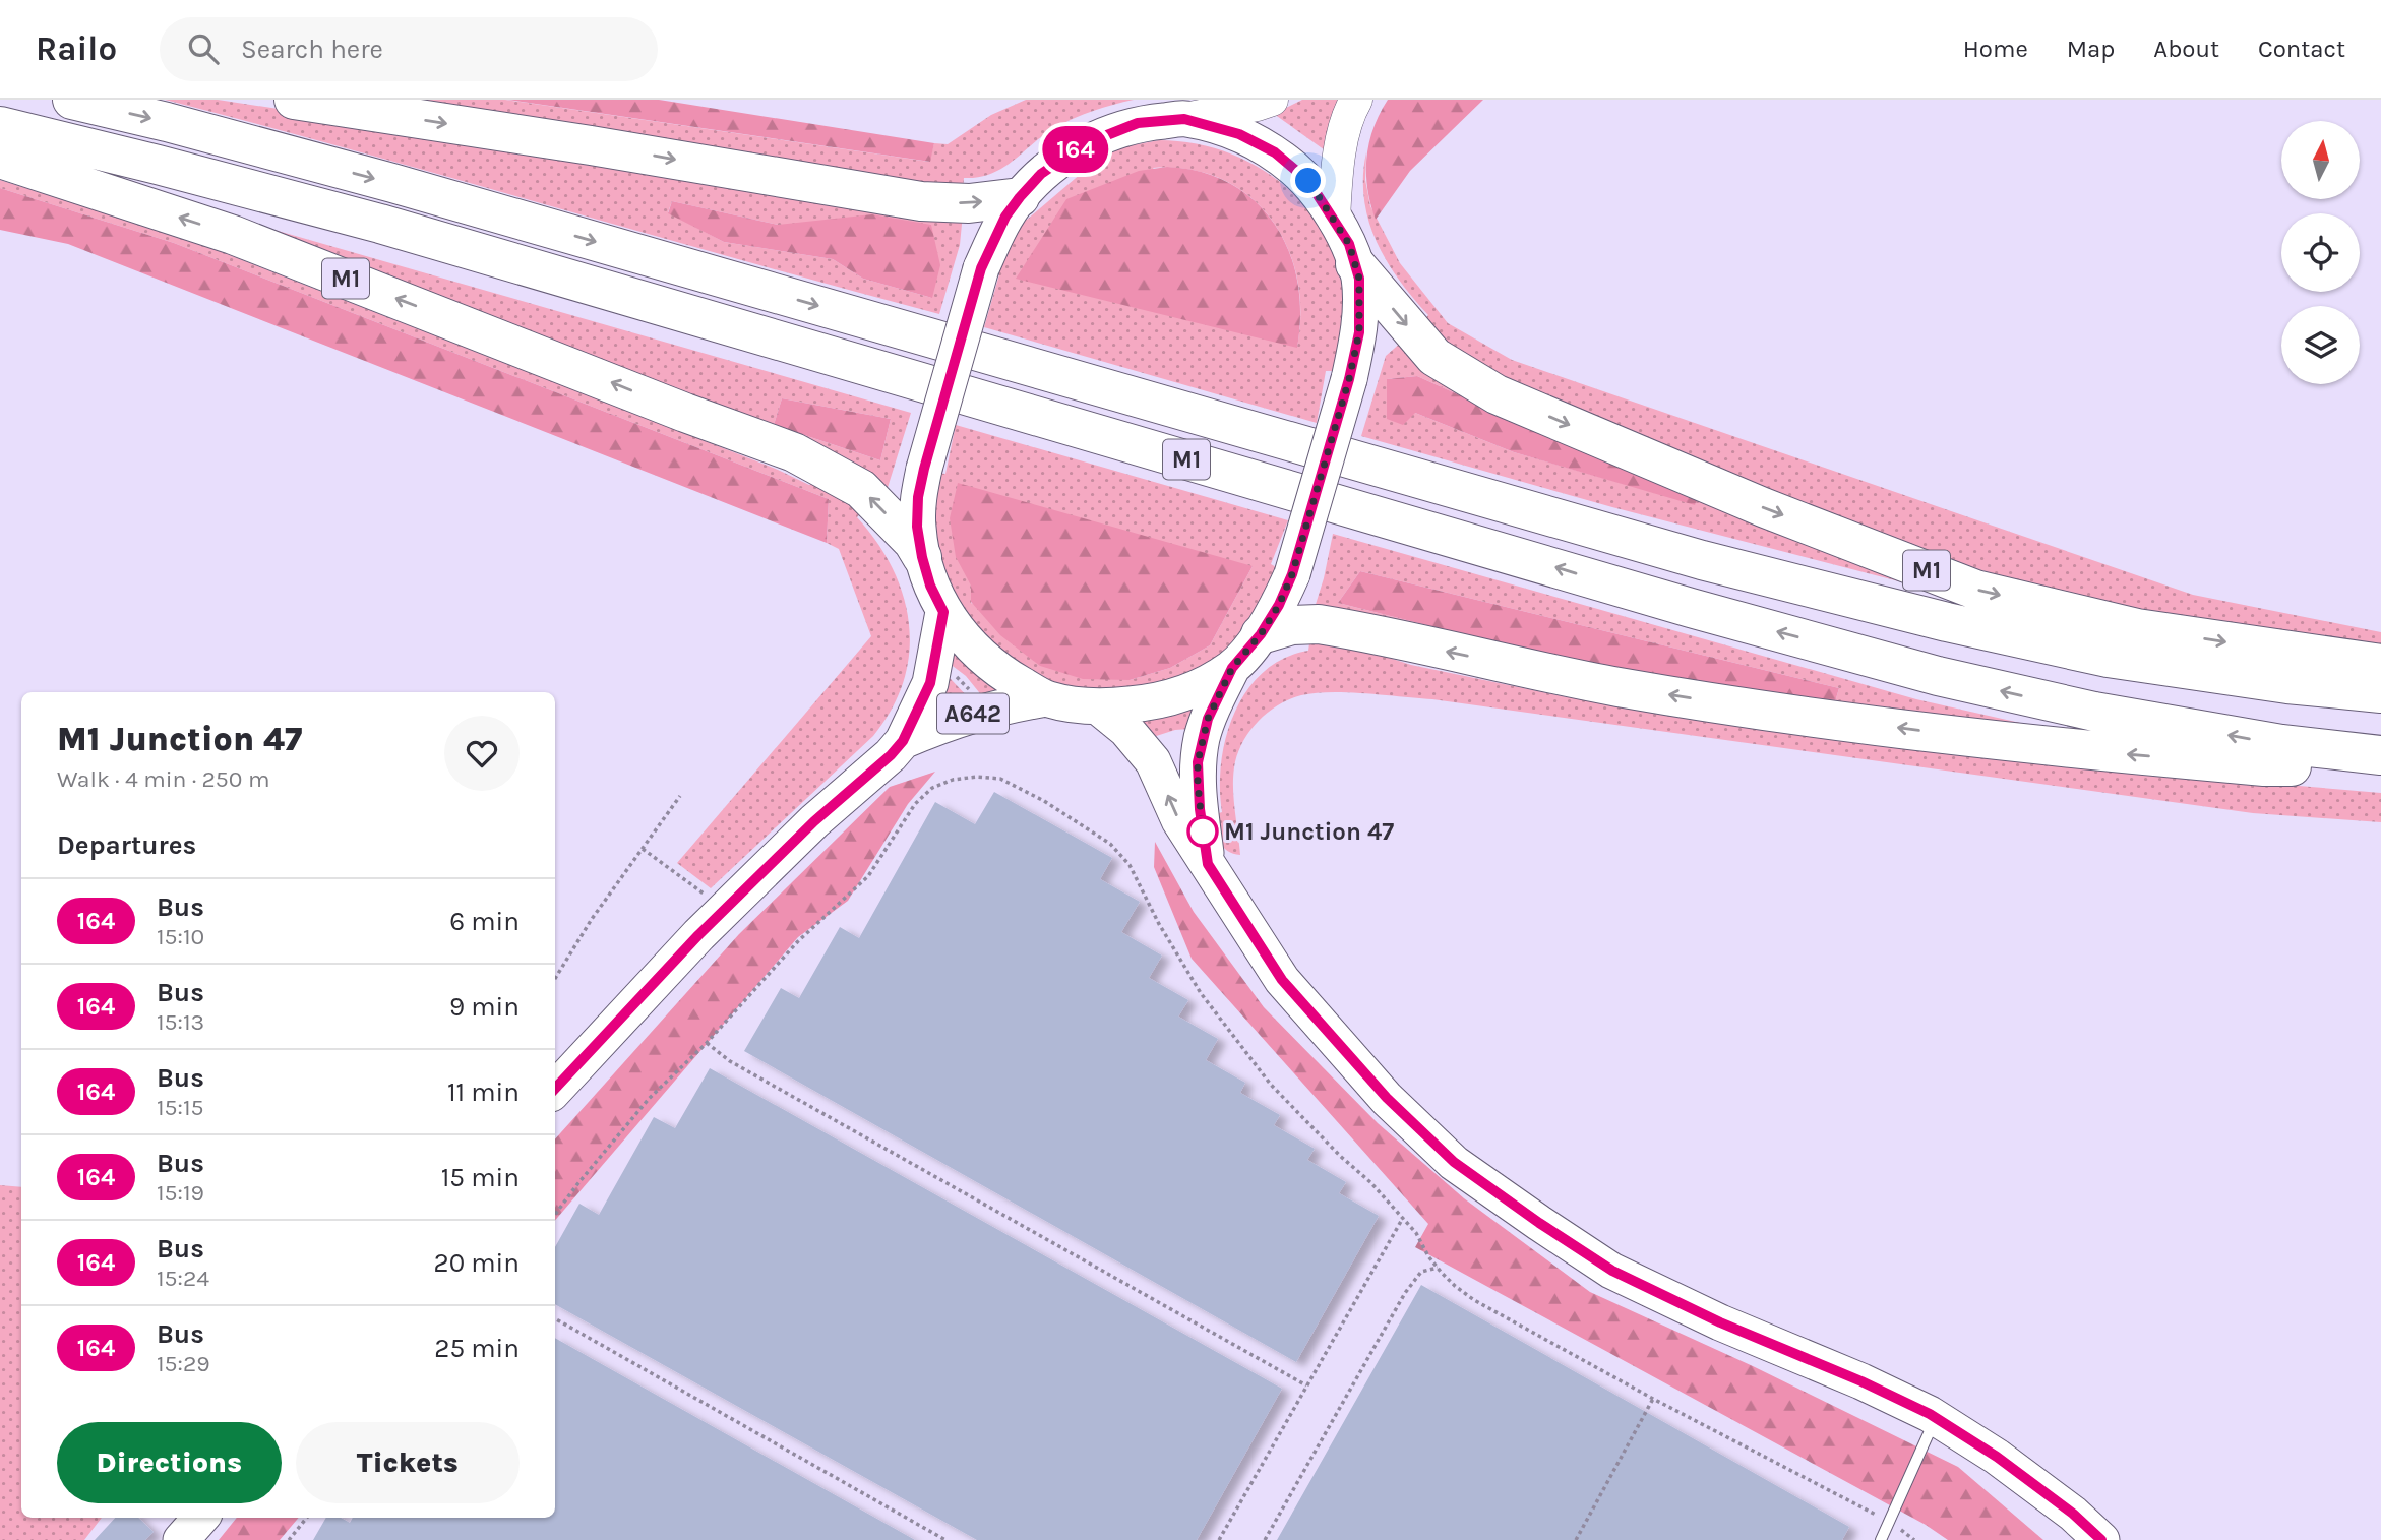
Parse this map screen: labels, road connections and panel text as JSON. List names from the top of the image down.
{
  "streets": {
    "highway": ["M1"],
    "main road": ["A642"]
  },
  "places": ["M1 Junction 47"],
  "lines": ["bus line 164"],
  "north": "top",
  "page": {
    "header": "Railo",
    "search": "Search here",
    "nav": [
      "Home",
      "Map",
      "About",
      "Contact"
    ],
    "on_map": "164",
    "heading": [
      ["M1 Junction 47", "Walk · 4 min · 250 m"],
      "Departures"
    ],
    "list": [
      {
        "mark": "164",
        "name": "Bus",
        "note": "15:10",
        "value": "6 min"
      },
      {
        "mark": "164",
        "name": "Bus",
        "note": "15:13",
        "value": "9 min"
      },
      {
        "mark": "164",
        "name": "Bus",
        "note": "15:15",
        "value": "11 min"
      },
      {
        "mark": "164",
        "name": "Bus",
        "note": "15:19",
        "value": "15 min"
      },
      {
        "mark": "164",
        "name": "Bus",
        "note": "15:24",
        "value": "20 min"
      },
      {
        "mark": "164",
        "name": "Bus",
        "note": "15:29",
        "value": "25 min"
      }
    ],
    "buttons": ["Directions", "Tickets"]
  }
}
